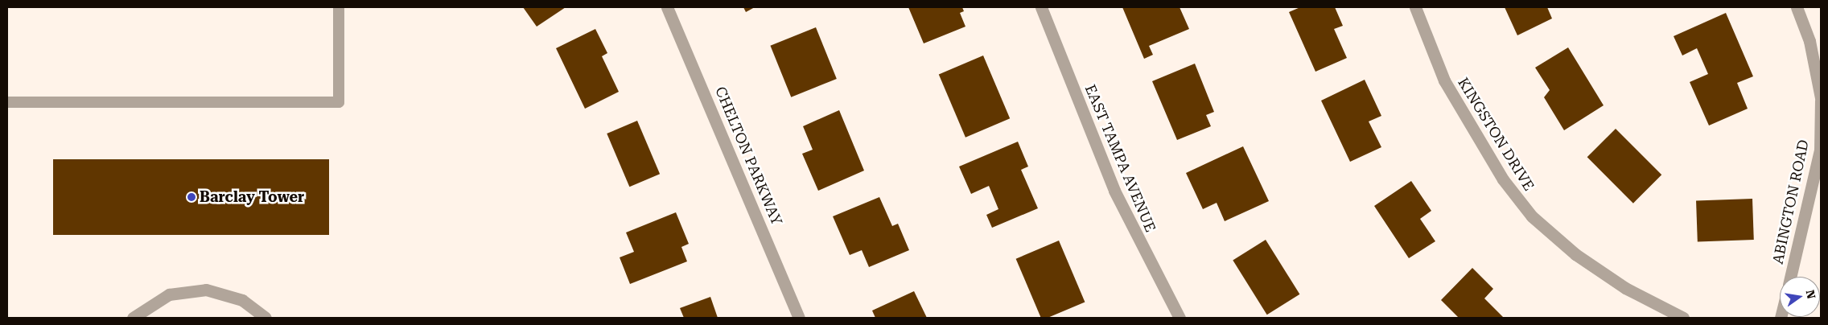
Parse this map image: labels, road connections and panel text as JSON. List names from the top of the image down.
{
  "streets": {
    "street": [
      "KINGSTON DRIVE",
      "CHELTON PARKWAY",
      "EAST TAMPA AVENUE",
      "ABINGTON ROAD"
    ]
  },
  "places": ["Barclay Tower"],
  "north": "right"
}
